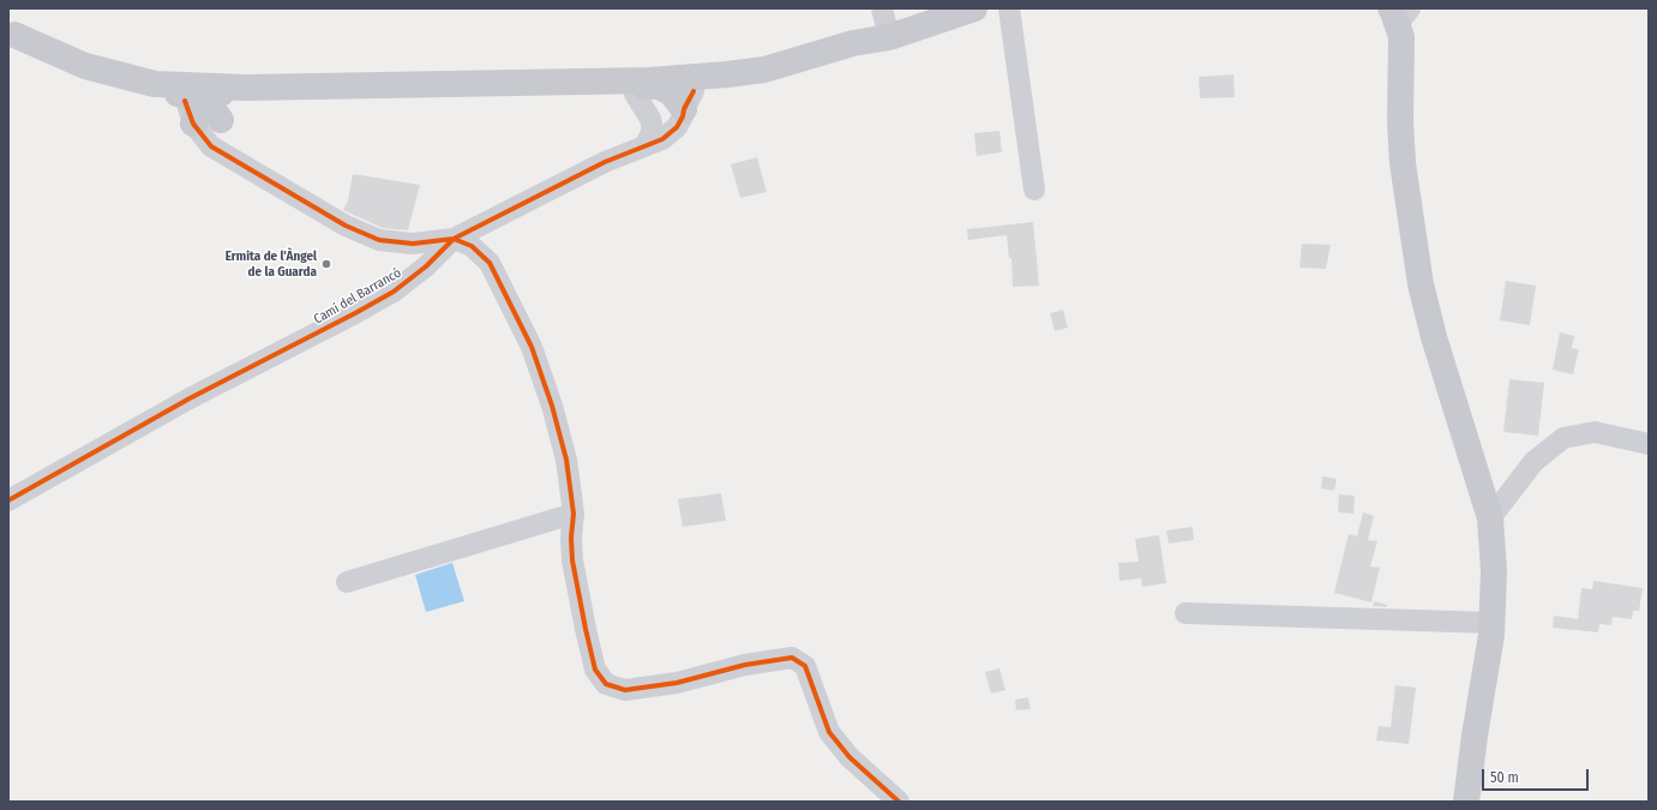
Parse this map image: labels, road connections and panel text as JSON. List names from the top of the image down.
{
  "streets": {
    "street": ["Camí del Barrancó"]
  },
  "places": ["Ermita de l'Àngel de la Guarda"],
  "scale_bar": "50 m"
}
